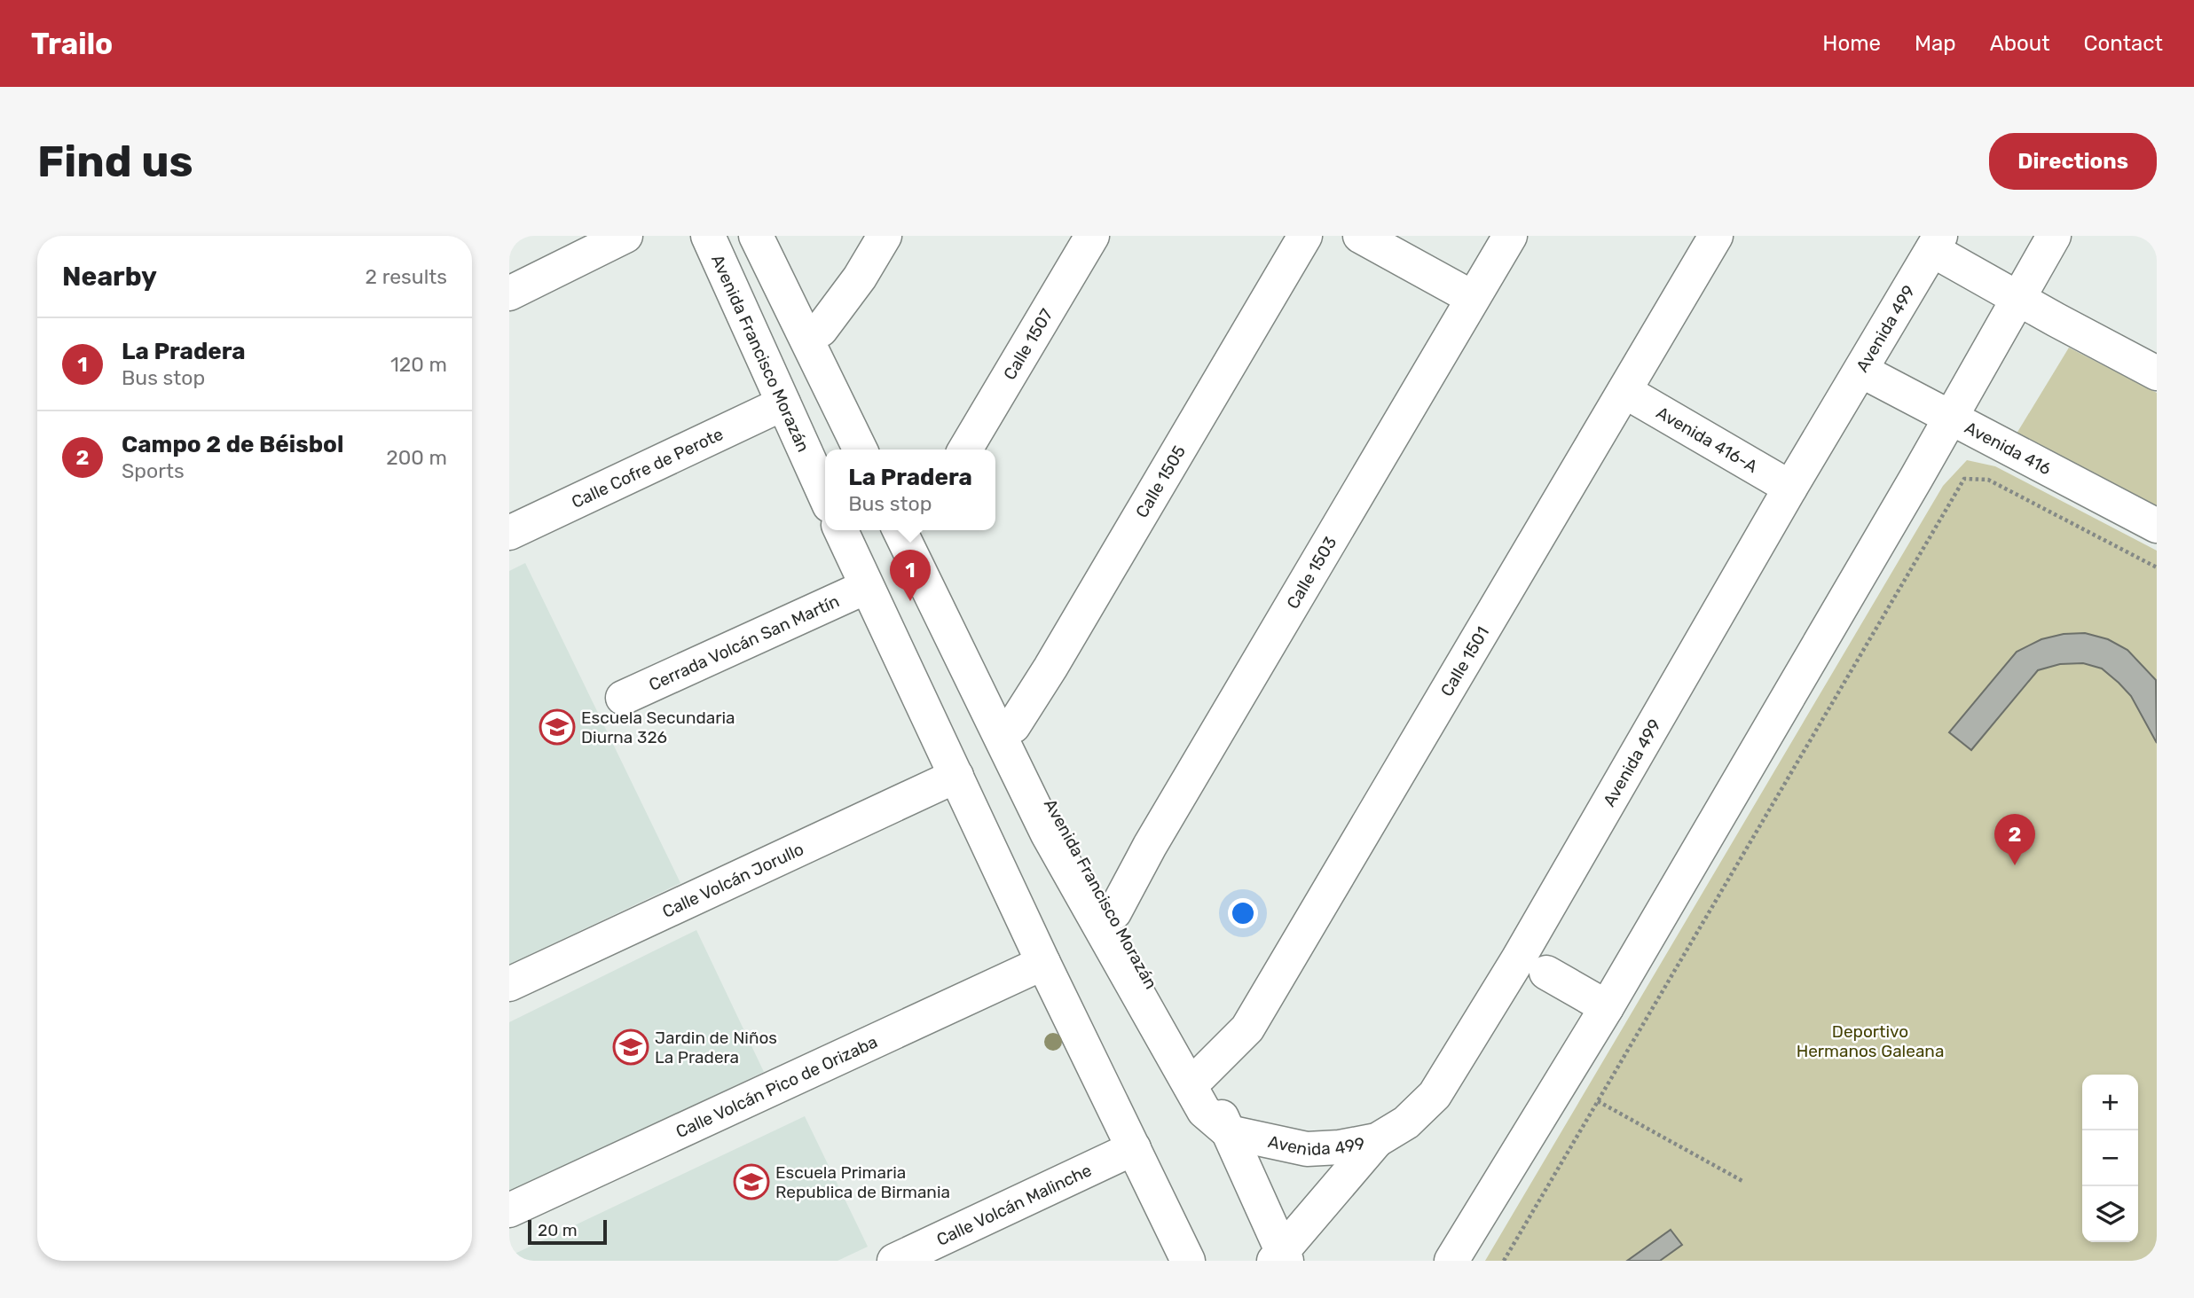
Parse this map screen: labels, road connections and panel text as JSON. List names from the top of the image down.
{
  "streets": {
    "street": [
      "Avenida 499",
      "Calle 1507",
      "Avenida Francisco Morazán",
      "Avenida 416-A",
      "Avenida 416",
      "Calle Cofre de Perote",
      "Calle 1505",
      "Calle 1503",
      "Cerrada Volcán San Martín",
      "Calle 1501",
      "Calle Volcán Jorullo",
      "Calle Volcán Pico de Orizaba",
      "Calle Volcán Malinche"
    ]
  },
  "crossings": [
    ["Avenida 499", "Avenida Francisco Morazán"],
    ["Avenida 499", "Avenida 416-A"],
    ["Avenida 499", "Avenida 416"],
    ["Avenida Francisco Morazán", "Calle Cofre de Perote"],
    ["Avenida Francisco Morazán", "Calle 1505"],
    ["Avenida Francisco Morazán", "Calle 1503"],
    ["Avenida Francisco Morazán", "Calle 1501"],
    ["Avenida 416-A", "Calle 1501"]
  ],
  "parks": ["Deportivo Hermanos Galeana"],
  "places": {
    "school or university": ["Escuela Secundaria Diurna 326", "Jardin de Niños La Pradera", "Escuela Primaria Republica de Birmania"]
  },
  "scale_bar": "20 m",
  "page": {
    "header": "Trailo",
    "nav": [
      "Home",
      "Map",
      "About",
      "Contact"
    ],
    "buttons": "Directions",
    "title": "Find us",
    "heading": ["Nearby", "2 results"],
    "list": [
      {
        "mark": "1",
        "name": "La Pradera",
        "note": "Bus stop",
        "value": "120 m"
      },
      {
        "mark": "2",
        "name": "Campo 2 de Béisbol",
        "note": "Sports",
        "value": "200 m"
      }
    ],
    "popup": ["La Pradera", "Bus stop"],
    "pins": ["1", "2"],
    "map_buttons": ["+", "−"],
    "scale": "20 m"
  }
}
